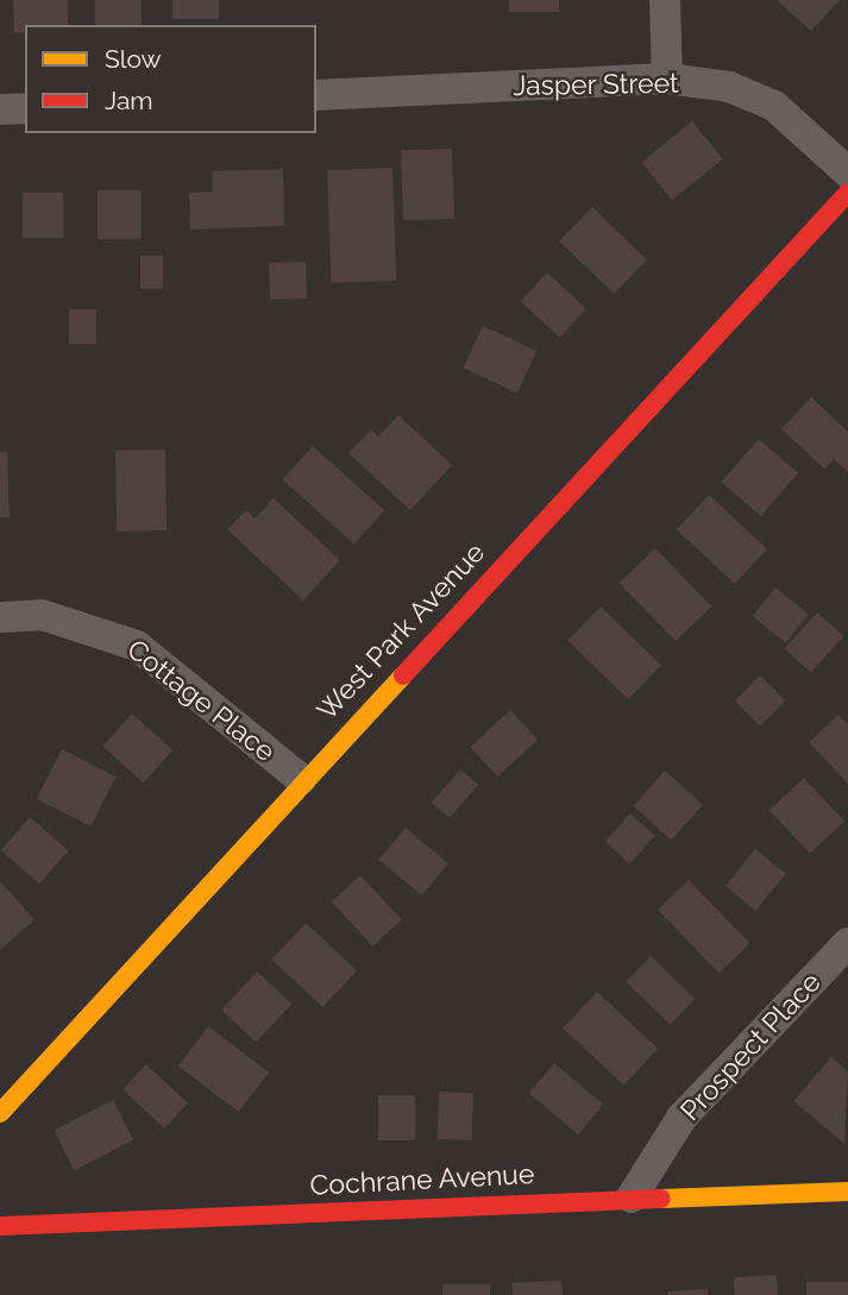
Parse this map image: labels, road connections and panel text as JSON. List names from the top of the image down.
{
  "streets": {
    "street": [
      "Jasper Street",
      "West Park Avenue",
      "Cottage Place",
      "Prospect Place",
      "Cochrane Avenue"
    ]
  },
  "crossings": [
    ["West Park Avenue", "Cottage Place"],
    ["Prospect Place", "Cochrane Avenue"]
  ],
  "legend": ["Slow", "Jam"]
}
